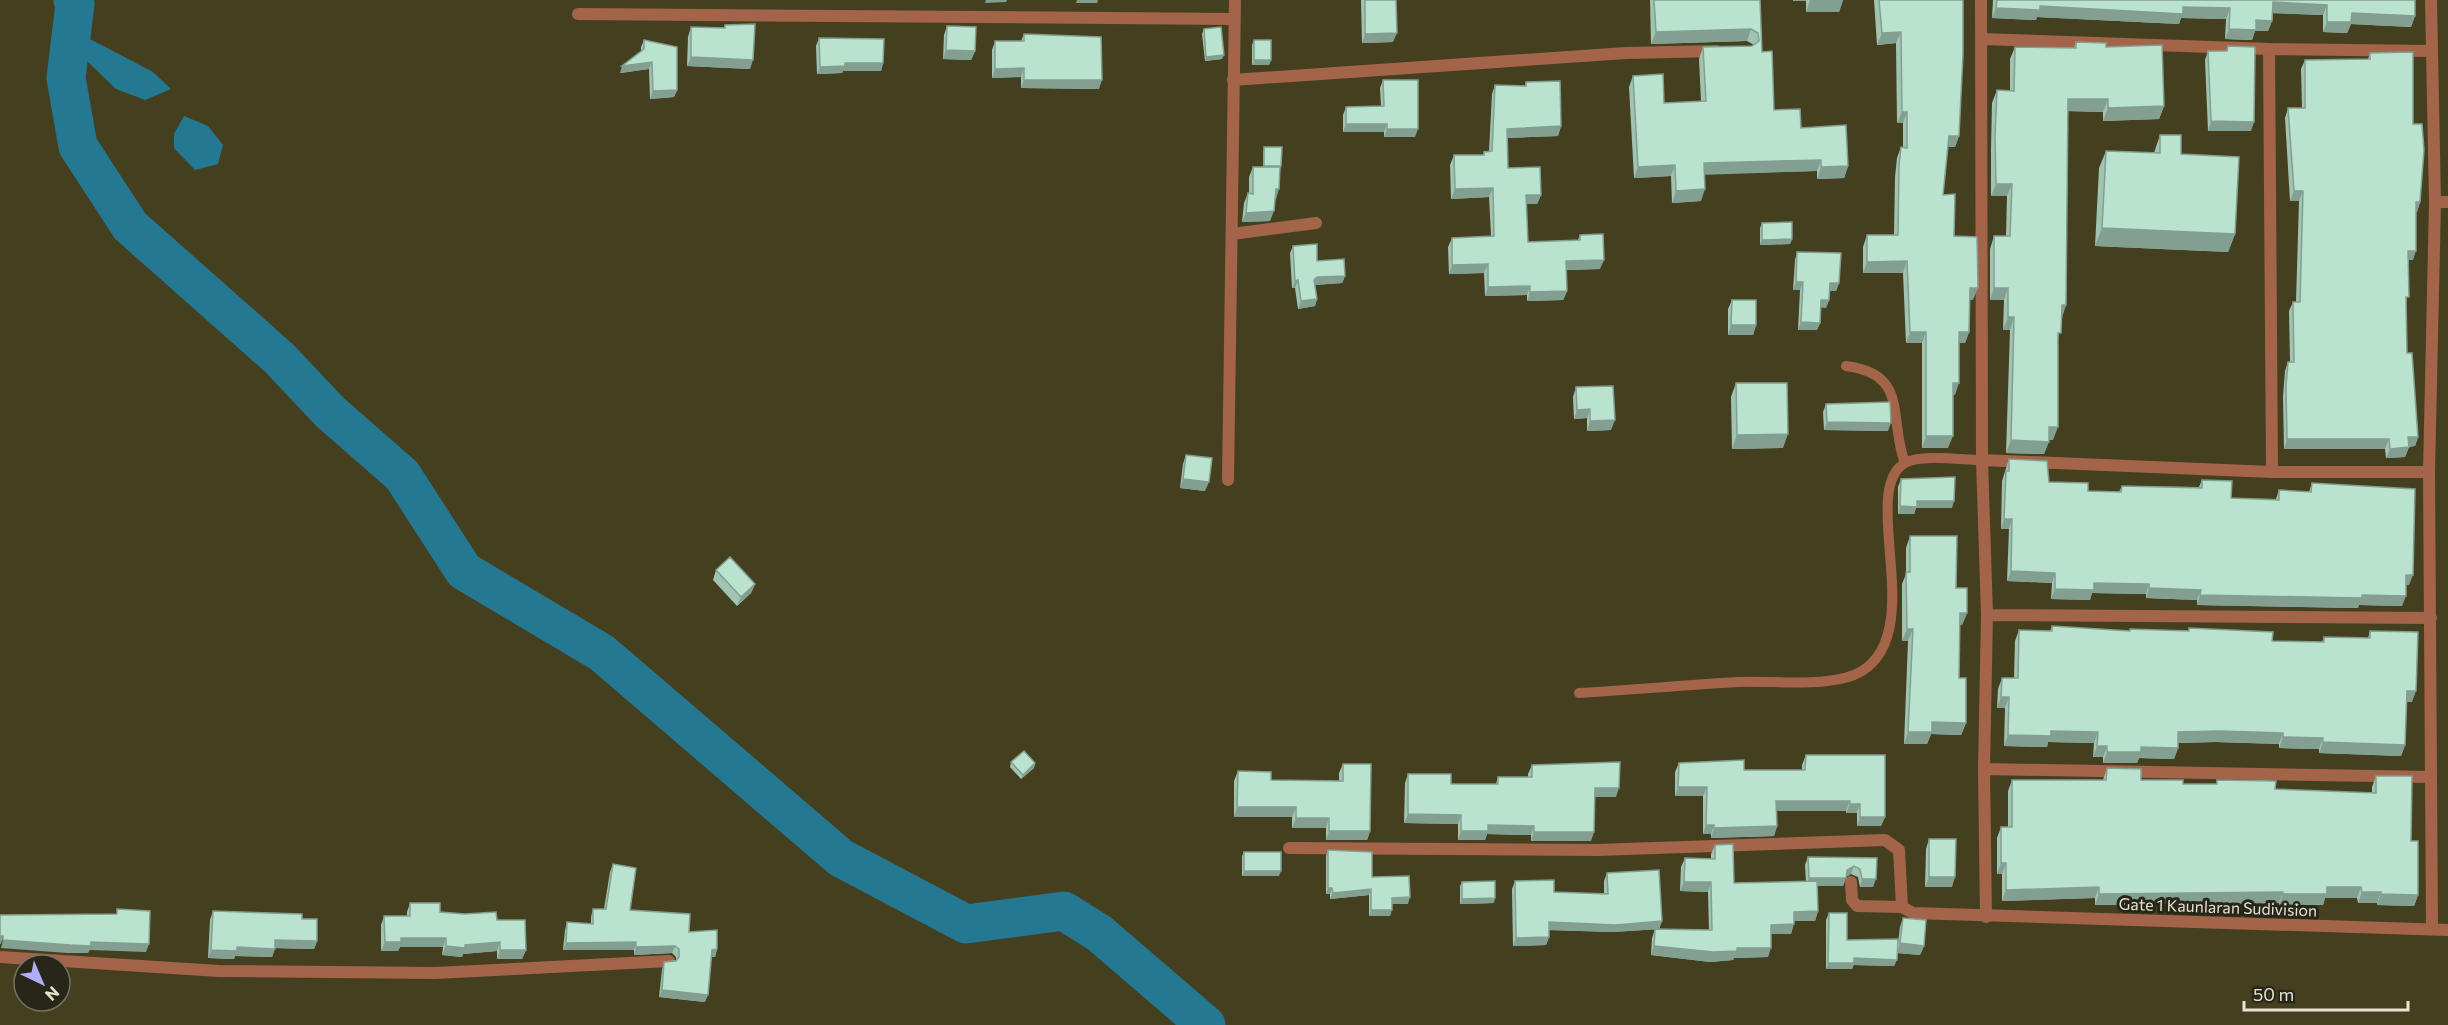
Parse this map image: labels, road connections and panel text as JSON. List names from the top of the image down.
{
  "streets": {
    "street": ["Gate 1 Kaunlaran Sudivision"]
  },
  "scale_bar": "50 m",
  "north": "bottom right"
}
